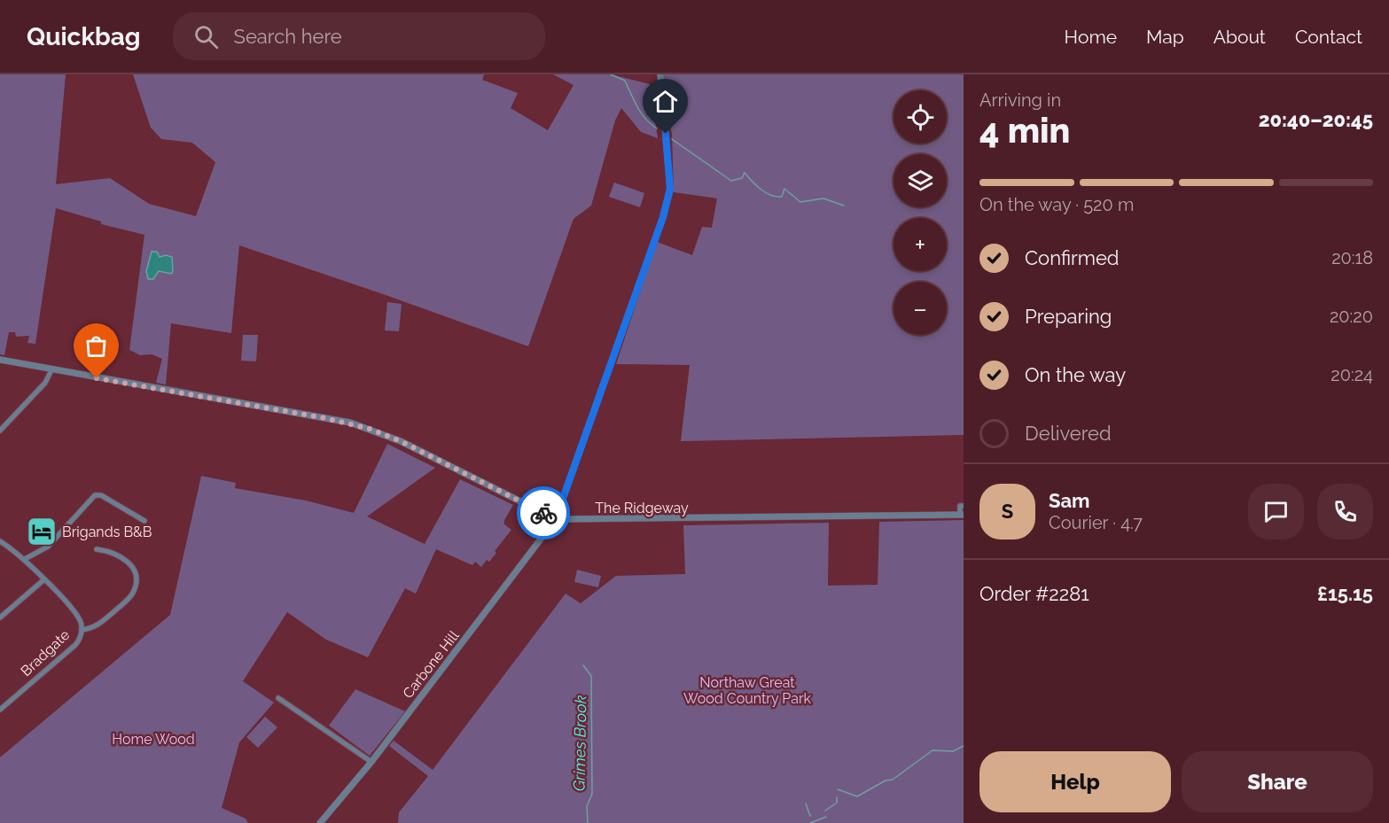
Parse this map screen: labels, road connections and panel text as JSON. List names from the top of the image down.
{
  "streets": {
    "street": ["The Ridgeway", "Bradgate", "Carbone Hill"]
  },
  "crossings": [
    ["The Ridgeway", "Carbone Hill"]
  ],
  "water": ["Grimes Brook"],
  "parks": ["Northaw Great Wood Country Park", "Home Wood"],
  "places": {
    "hotel": ["Brigands B&B"]
  },
  "page": {
    "header": "Quickbag",
    "search": "Search here",
    "nav": [
      "Home",
      "Map",
      "About",
      "Contact"
    ],
    "heading": ["4 min", "Arriving in", "20:40–20:45"],
    "panel": [
      "Sam",
      "Courier · 4.7",
      "Order #2281",
      "£15.15"
    ],
    "map_buttons": ["+", "−"],
    "bar": "On the way · 520 m",
    "list": [
      ["Confirmed", "20:18"],
      ["Preparing", "20:20"],
      ["On the way", "20:24"],
      "Delivered"
    ],
    "round": "S",
    "buttons": ["Help", "Share"]
  }
}
